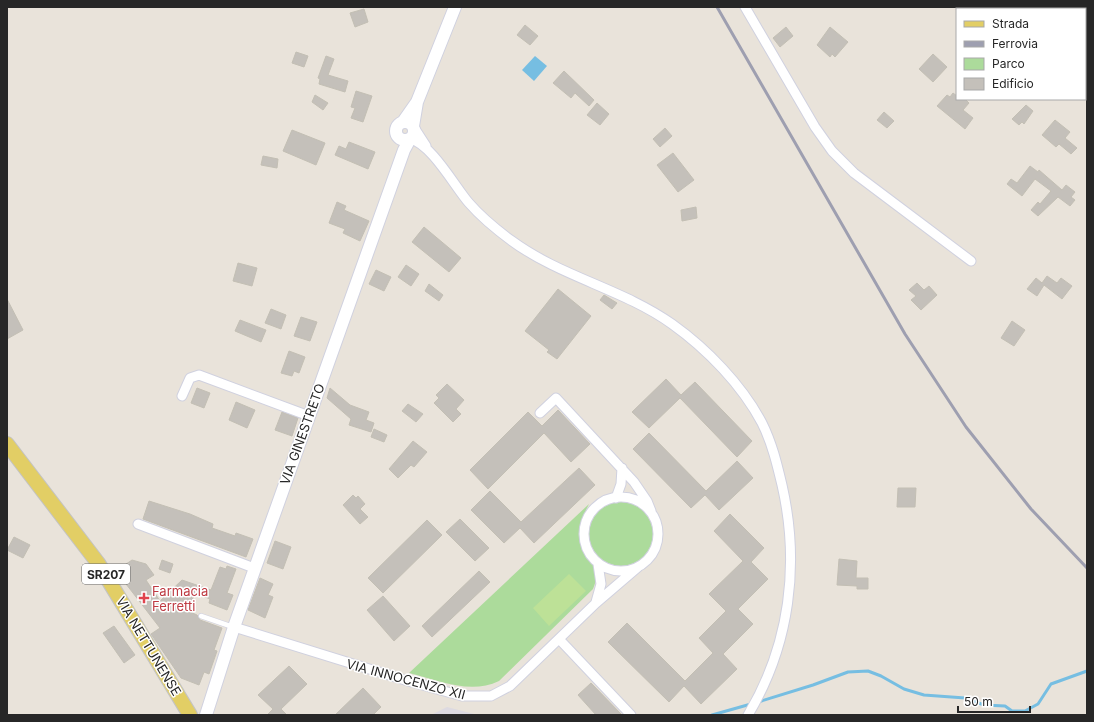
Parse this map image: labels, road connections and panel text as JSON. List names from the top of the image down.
{
  "streets": {
    "main road": ["SR207", "VIA NETTUNENSE"],
    "street": ["VIA GINESTRETO", "VIA INNOCENZO XII"]
  },
  "crossings": [
    ["VIA GINESTRETO", "VIA INNOCENZO XII"]
  ],
  "places": {
    "health": ["Farmacia Ferretti"]
  },
  "legend": [
    "Strada",
    "Ferrovia",
    "Parco",
    "Edificio"
  ],
  "scale_bar": "50 m"
}
